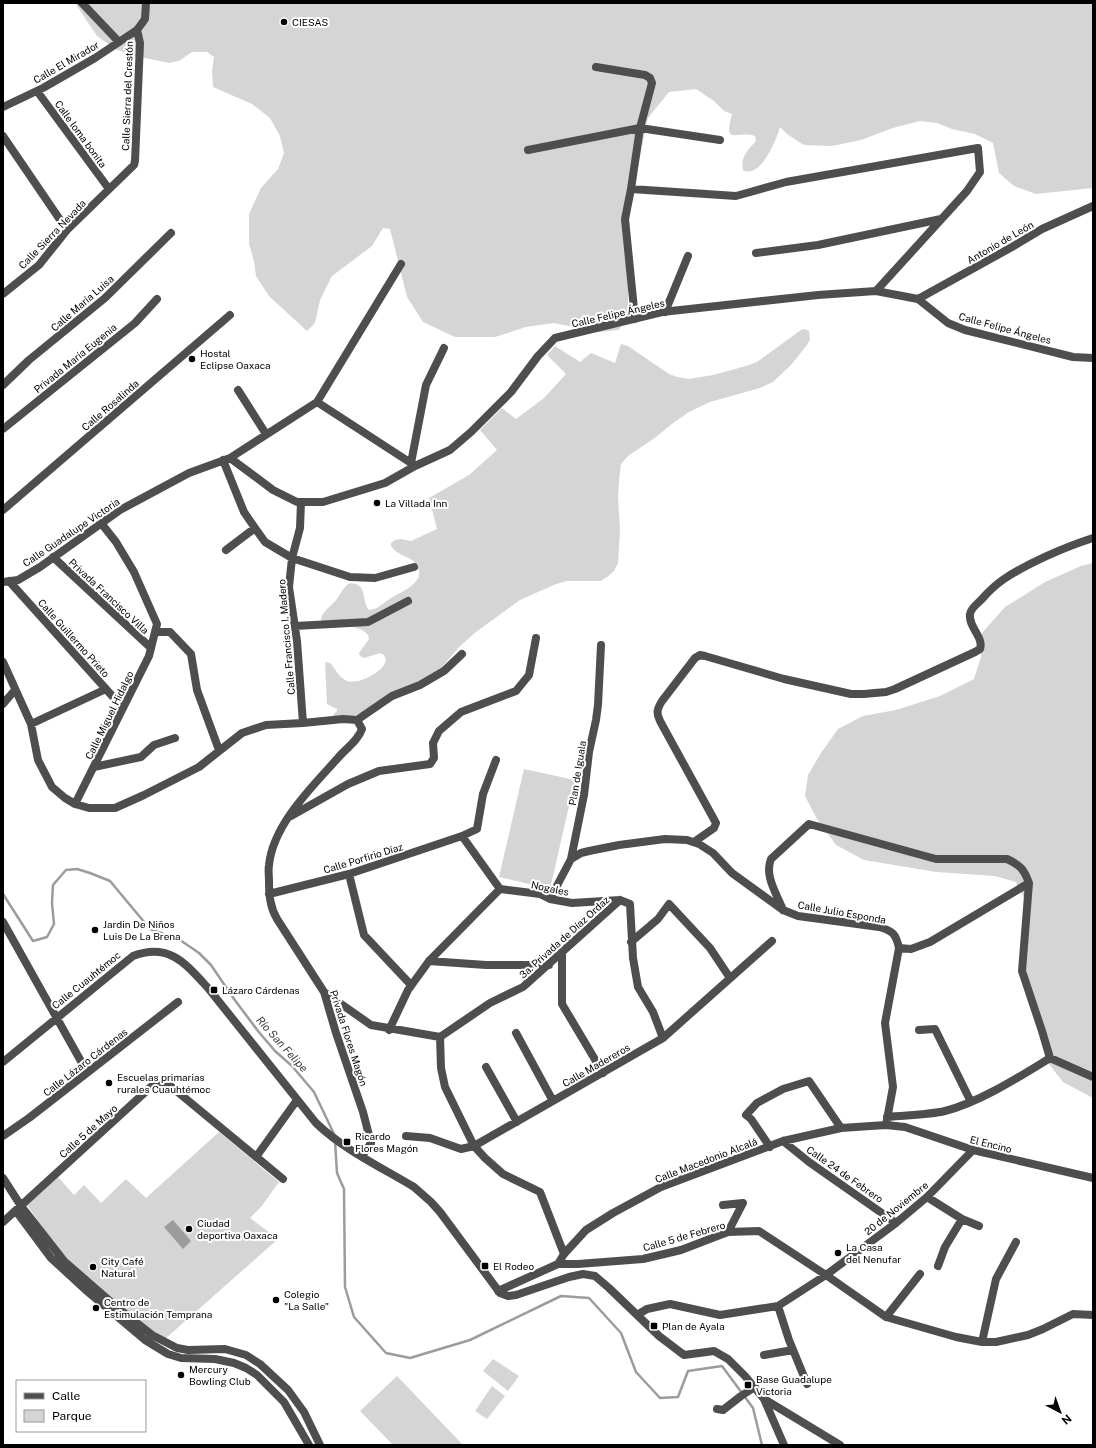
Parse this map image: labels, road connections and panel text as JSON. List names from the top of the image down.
{
  "streets": {
    "street": [
      "Calle El Mirador",
      "Calle Sierra del Crestón",
      "Calle loma bonita",
      "Calle Sierra Nevada",
      "Antonio de León",
      "Calle María Luisa",
      "Calle Felipe Ángeles",
      "Privada María Eugenia",
      "Calle Rosalinda",
      "Calle Guadalupe Victoria",
      "Privada Francisco Villa",
      "Calle Francisco I. Madero",
      "Calle Guillermo Prieto",
      "Calle Miguel Hidalgo",
      "Plan de Iguala",
      "Calle Porfirio Díaz",
      "Nogales",
      "Calle Julio Esponda",
      "3a. Privada de Díaz Ordaz",
      "Calle Cuauhtémoc",
      "Privada Flores Magón",
      "Calle Lázaro Cárdenas",
      "Calle Madereros",
      "Calle 5 de Mayo",
      "El Encino",
      "Calle Macedonio Alcalá",
      "Calle 24 de Febrero",
      "20 de Noviembre",
      "Calle 5 de Febrero"
    ]
  },
  "crossings": [
    ["Calle El Mirador", "Calle Sierra del Crestón"],
    ["Calle El Mirador", "Calle loma bonita"],
    ["Calle Sierra del Crestón", "Calle Sierra Nevada"],
    ["Calle loma bonita", "Calle Sierra Nevada"],
    ["Antonio de León", "Calle Felipe Ángeles"],
    ["Calle Felipe Ángeles", "Calle Guadalupe Victoria"],
    ["Calle Felipe Ángeles", "Calle Francisco I. Madero"],
    ["Calle Guadalupe Victoria", "Privada Francisco Villa"],
    ["Calle Guadalupe Victoria", "Calle Guillermo Prieto"],
    ["Calle Guadalupe Victoria", "Calle Miguel Hidalgo"],
    ["Privada Francisco Villa", "Calle Miguel Hidalgo"],
    ["Calle Guillermo Prieto", "Calle Miguel Hidalgo"],
    ["Plan de Iguala", "Nogales"],
    ["Plan de Iguala", "Calle Julio Esponda"],
    ["Calle Porfirio Díaz", "Privada Flores Magón"],
    ["Nogales", "3a. Privada de Díaz Ordaz"],
    ["Calle Cuauhtémoc", "Privada Flores Magón"],
    ["El Encino", "Calle Macedonio Alcalá"],
    ["El Encino", "20 de Noviembre"],
    ["Calle Macedonio Alcalá", "Calle 24 de Febrero"],
    ["Calle Macedonio Alcalá", "Calle 5 de Febrero"],
    ["Calle 24 de Febrero", "20 de Noviembre"],
    ["20 de Noviembre", "Calle 5 de Febrero"]
  ],
  "water": ["Río San Felipe"],
  "places": {
    "other": [
      "CIESAS",
      "Hostal Eclipse Oaxaca",
      "La Villada Inn",
      "Jardin De Niños Luis De La Brena",
      "Escuelas primarias rurales Cuauhtémoc",
      "Ciudad deportiva Oaxaca",
      "La Casa del Nenufar",
      "City Café Natural",
      "Colegio \"La Salle\"",
      "Centro de Estimulación Temprana",
      "Mercury Bowling Club"
    ],
    "transit": [
      "Lázaro Cárdenas",
      "Ricardo Flores Magón",
      "El Rodeo",
      "Plan de Ayala",
      "Base Guadalupe Victoria"
    ]
  },
  "legend": ["Calle", "Parque"],
  "north": "bottom right"
}
